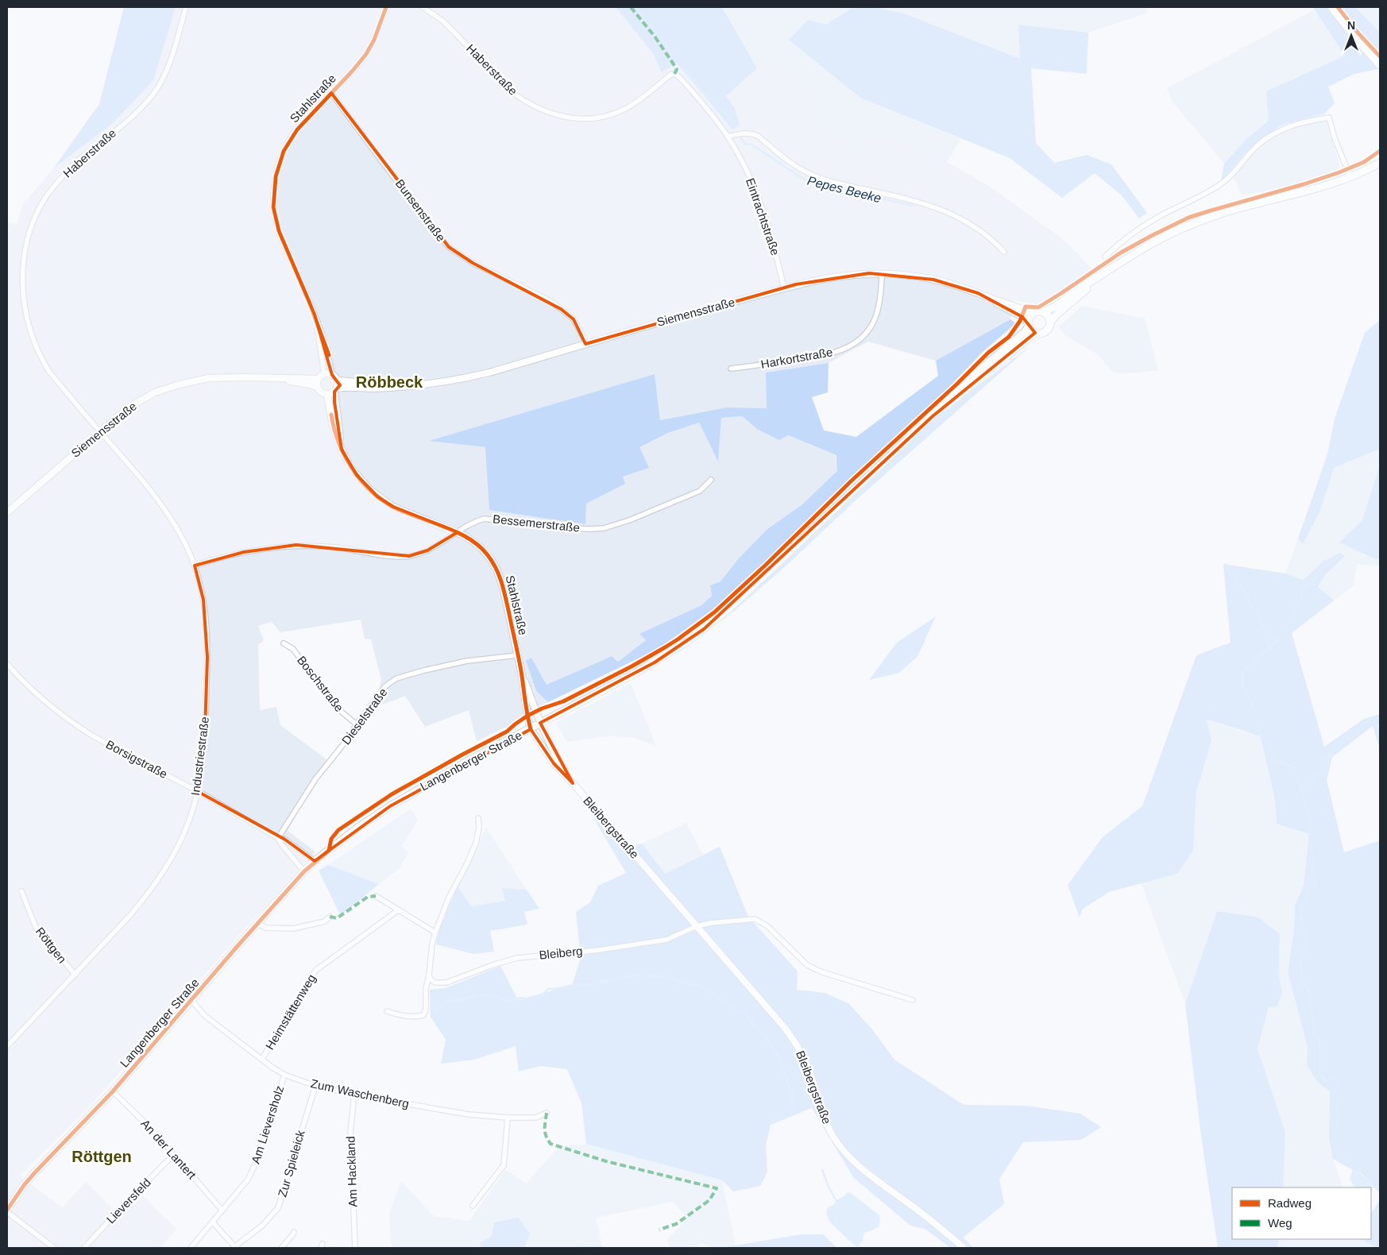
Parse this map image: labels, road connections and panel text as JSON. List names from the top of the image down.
{
  "streets": {
    "main road": ["Langenberger Straße"],
    "street": [
      "Haberstraße",
      "Stahlstraße",
      "Bunsenstraße",
      "Eintrachtstraße",
      "Siemensstraße",
      "Harkortstraße",
      "Bessemerstraße",
      "Boschstraße",
      "Dieselstraße",
      "Industriestraße",
      "Borsigstraße",
      "Bleibergstraße",
      "Röttgen",
      "Bleiberg",
      "Heimstättenweg",
      "Zum Waschenberg",
      "Am Lieversholz",
      "An der Lantert",
      "Zur Spieleick",
      "Am Hackland",
      "Lieversfeld"
    ]
  },
  "crossings": [
    ["Haberstraße", "Eintrachtstraße"],
    ["Haberstraße", "Siemensstraße"],
    ["Haberstraße", "Industriestraße"],
    ["Stahlstraße", "Bunsenstraße"],
    ["Stahlstraße", "Siemensstraße"],
    ["Stahlstraße", "Bessemerstraße"],
    ["Stahlstraße", "Dieselstraße"],
    ["Stahlstraße", "Langenberger Straße"],
    ["Stahlstraße", "Bleibergstraße"],
    ["Bunsenstraße", "Siemensstraße"],
    ["Eintrachtstraße", "Siemensstraße"],
    ["Siemensstraße", "Harkortstraße"],
    ["Siemensstraße", "Industriestraße"],
    ["Siemensstraße", "Langenberger Straße"],
    ["Bessemerstraße", "Industriestraße"],
    ["Boschstraße", "Dieselstraße"],
    ["Dieselstraße", "Borsigstraße"],
    ["Industriestraße", "Borsigstraße"],
    ["Industriestraße", "Röttgen"],
    ["Borsigstraße", "Langenberger Straße"],
    ["Langenberger Straße", "Bleibergstraße"],
    ["Langenberger Straße", "Zum Waschenberg"],
    ["Langenberger Straße", "An der Lantert"],
    ["Bleibergstraße", "Bleiberg"],
    ["Heimstättenweg", "Zum Waschenberg"],
    ["Zum Waschenberg", "Am Lieversholz"],
    ["Zum Waschenberg", "Zur Spieleick"],
    ["Zum Waschenberg", "Am Hackland"],
    ["Am Lieversholz", "An der Lantert"],
    ["An der Lantert", "Lieversfeld"]
  ],
  "districts": ["Röbbeck", "Röttgen"],
  "water": ["Pepes Beeke"],
  "legend": ["Radweg", "Weg"],
  "north": "top"
}
